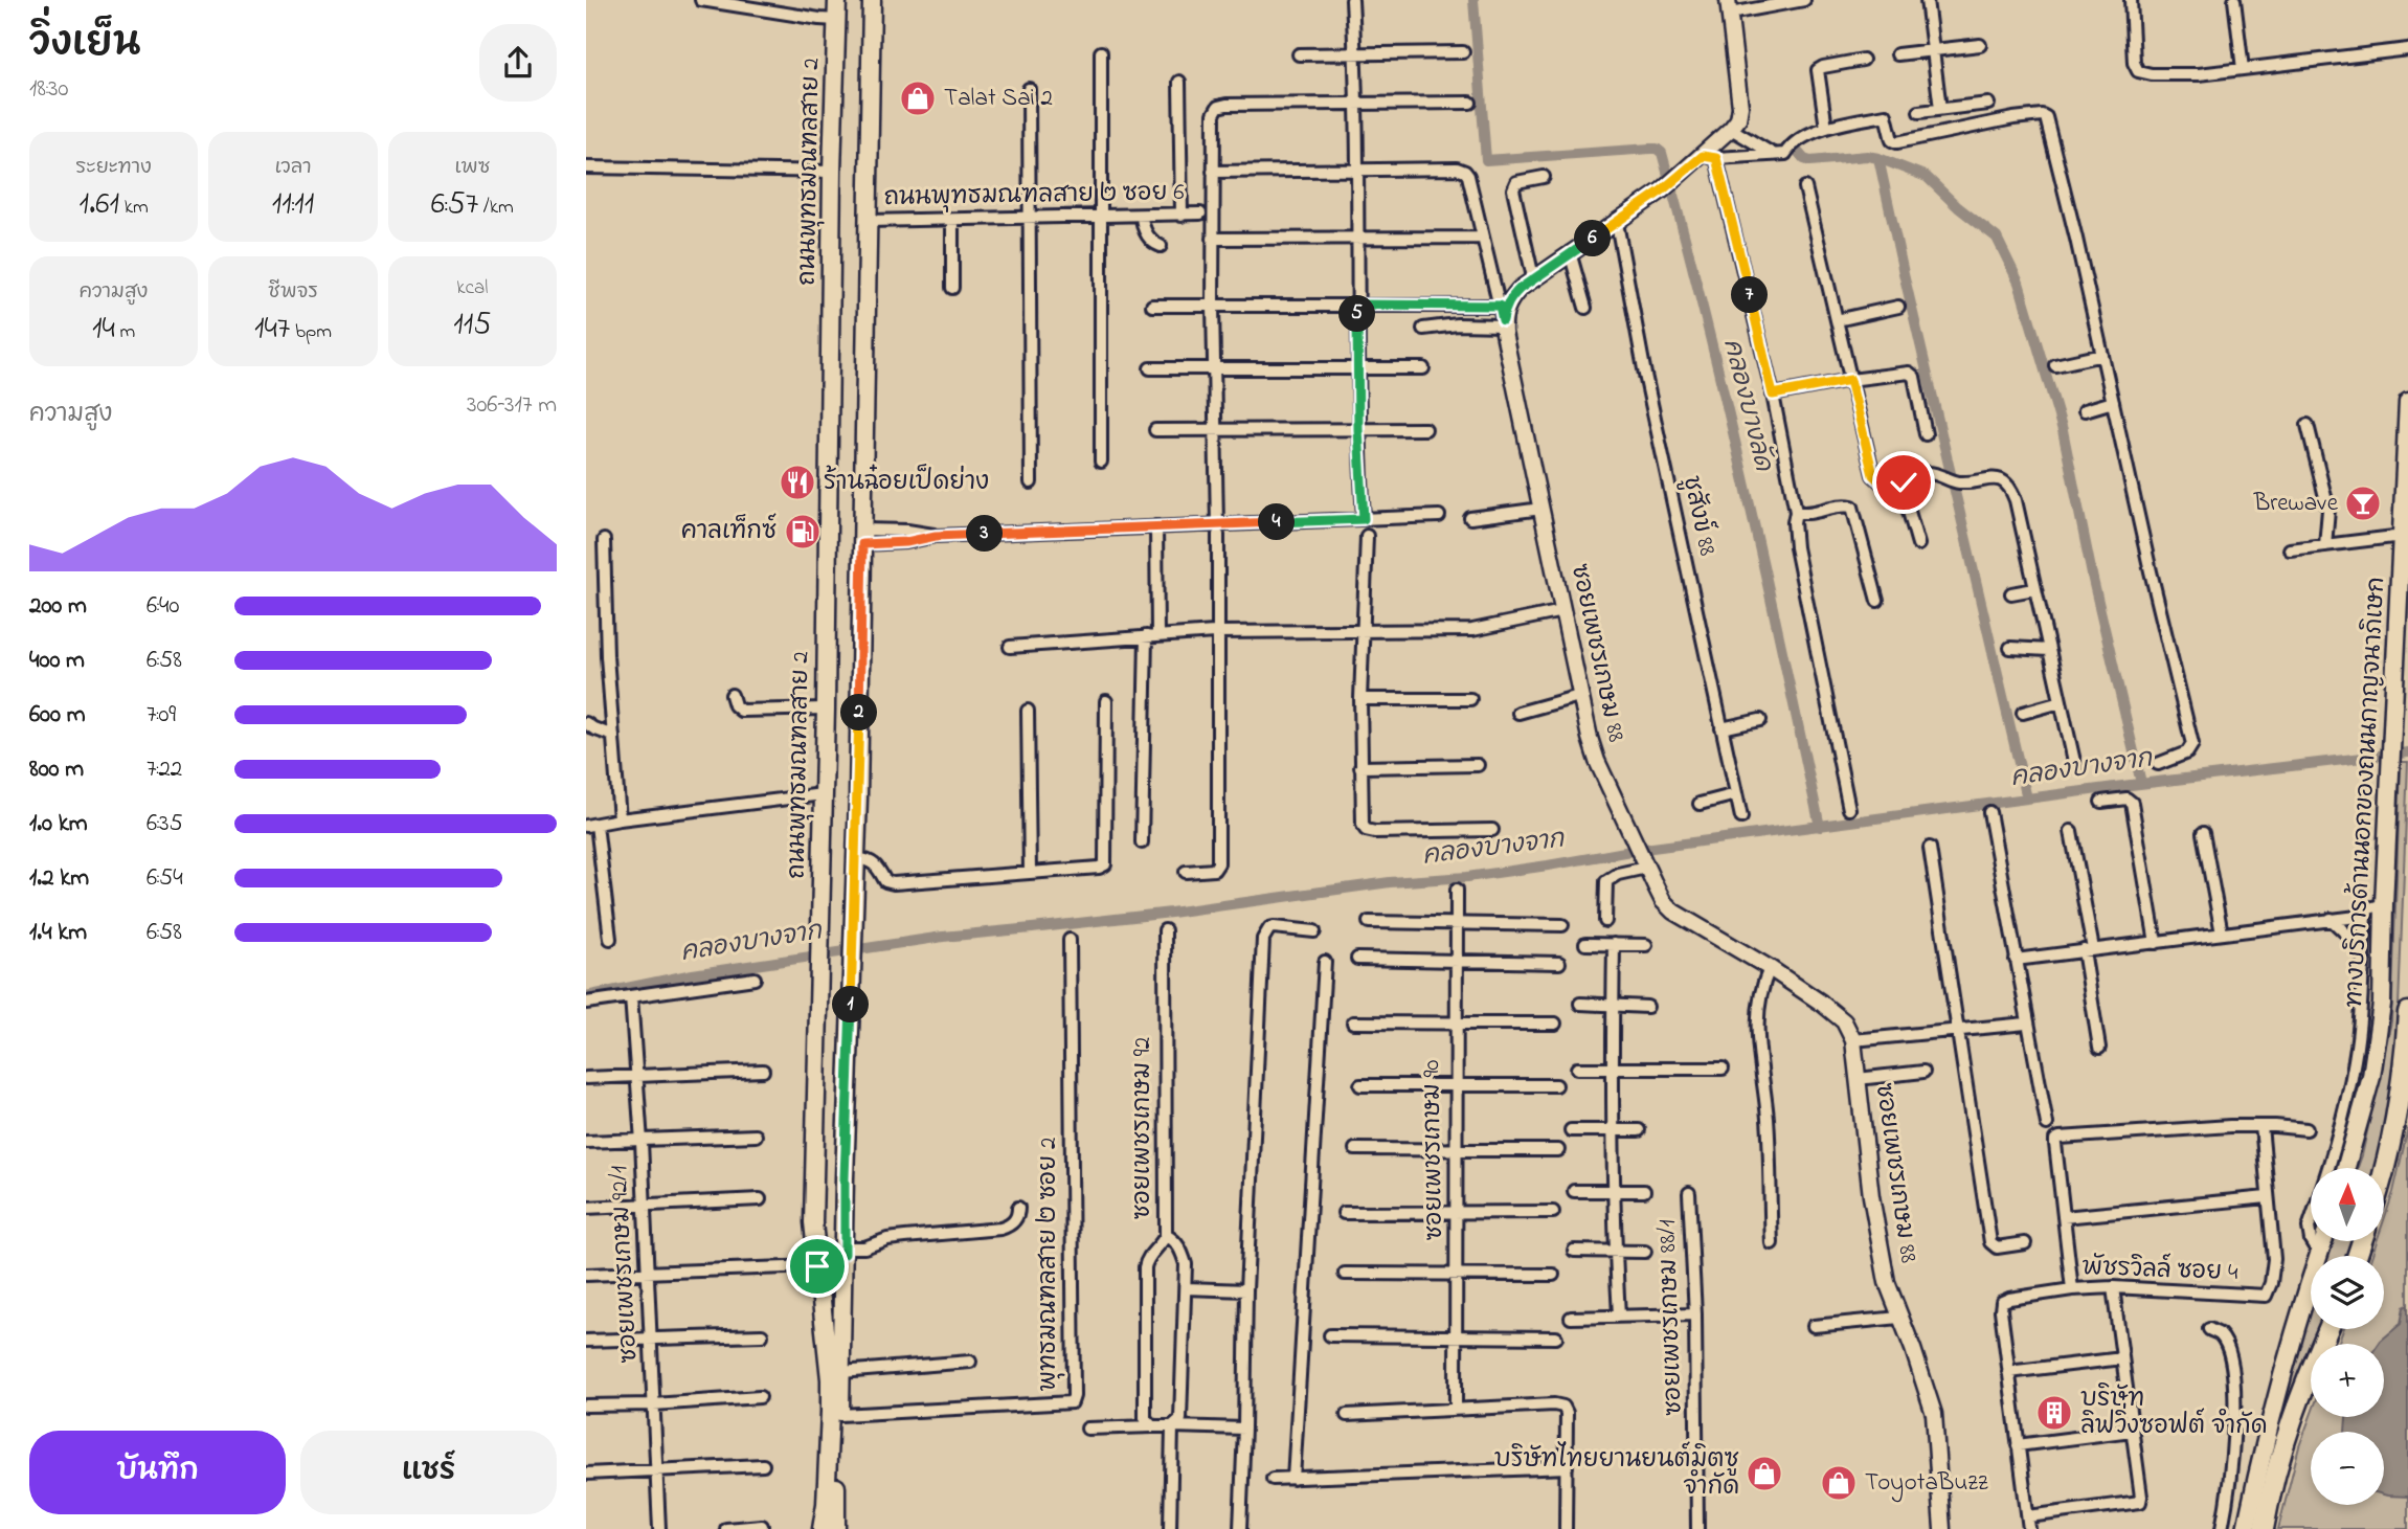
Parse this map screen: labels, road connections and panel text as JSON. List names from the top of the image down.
{
  "streets": {
    "main road": ["ถนนพุทธมณฑลสาย 2", "ทางบริการด้านนอกของถนนกาญจนาภิเษก"],
    "street": [
      "ถนนพุทธมณฑลสาย ๒ ซอย 6",
      "ชูสังข์ 88",
      "ซอยเพชรเกษม 88",
      "ซอยเพชรเกษม 92",
      "ซอยเพชรเกษม 90",
      "ซอยเพชรเกษม 92/1",
      "พุทธมณฑลสาย ๒ ซอย 2",
      "พัชรวิลล์ ซอย 4",
      "ซอยเพชรเกษม 88/1"
    ]
  },
  "water": ["คลองบางลัด", "คลองบางจาก"],
  "places": {
    "shop": ["Talat Sai 2", "บริษัทไทยยานยนต์มิตซู จำกัด", "ToyotaBuzz"],
    "restaurant": ["ร้านฉ๋อยเป็ดย่าง"],
    "bar": ["Brewave"],
    "fuel station": ["คาลเท็กซ์"],
    "building": ["บริษัท ลิฟวิ่งซอฟต์ จำกัด"]
  },
  "north": "top",
  "page": {
    "heading": ["วิ่งเย็น", "18:30"],
    "stats": [
      ["ระยะทาง", "1.61 km"],
      ["เวลา", "11:11"],
      ["เพซ", "6:57 /km"],
      ["ความสูง", "14 m"],
      ["ชีพจร", "147 bpm"],
      ["kcal", "115"]
    ],
    "pins": [
      "6",
      "7",
      "5",
      "4",
      "3",
      "2",
      "1"
    ],
    "chart": ["ความสูง", "306–317 m"],
    "list": [
      {
        "name": "200 m",
        "note": "6:40"
      },
      {
        "name": "400 m",
        "note": "6:58"
      },
      {
        "name": "600 m",
        "note": "7:09"
      },
      {
        "name": "800 m",
        "note": "7:22"
      },
      {
        "name": "1.0 km",
        "note": "6:35"
      },
      {
        "name": "1.2 km",
        "note": "6:54"
      },
      {
        "name": "1.4 km",
        "note": "6:58"
      }
    ],
    "map_buttons": ["+", "−"],
    "buttons": ["บันทึก", "แชร์"]
  }
}
